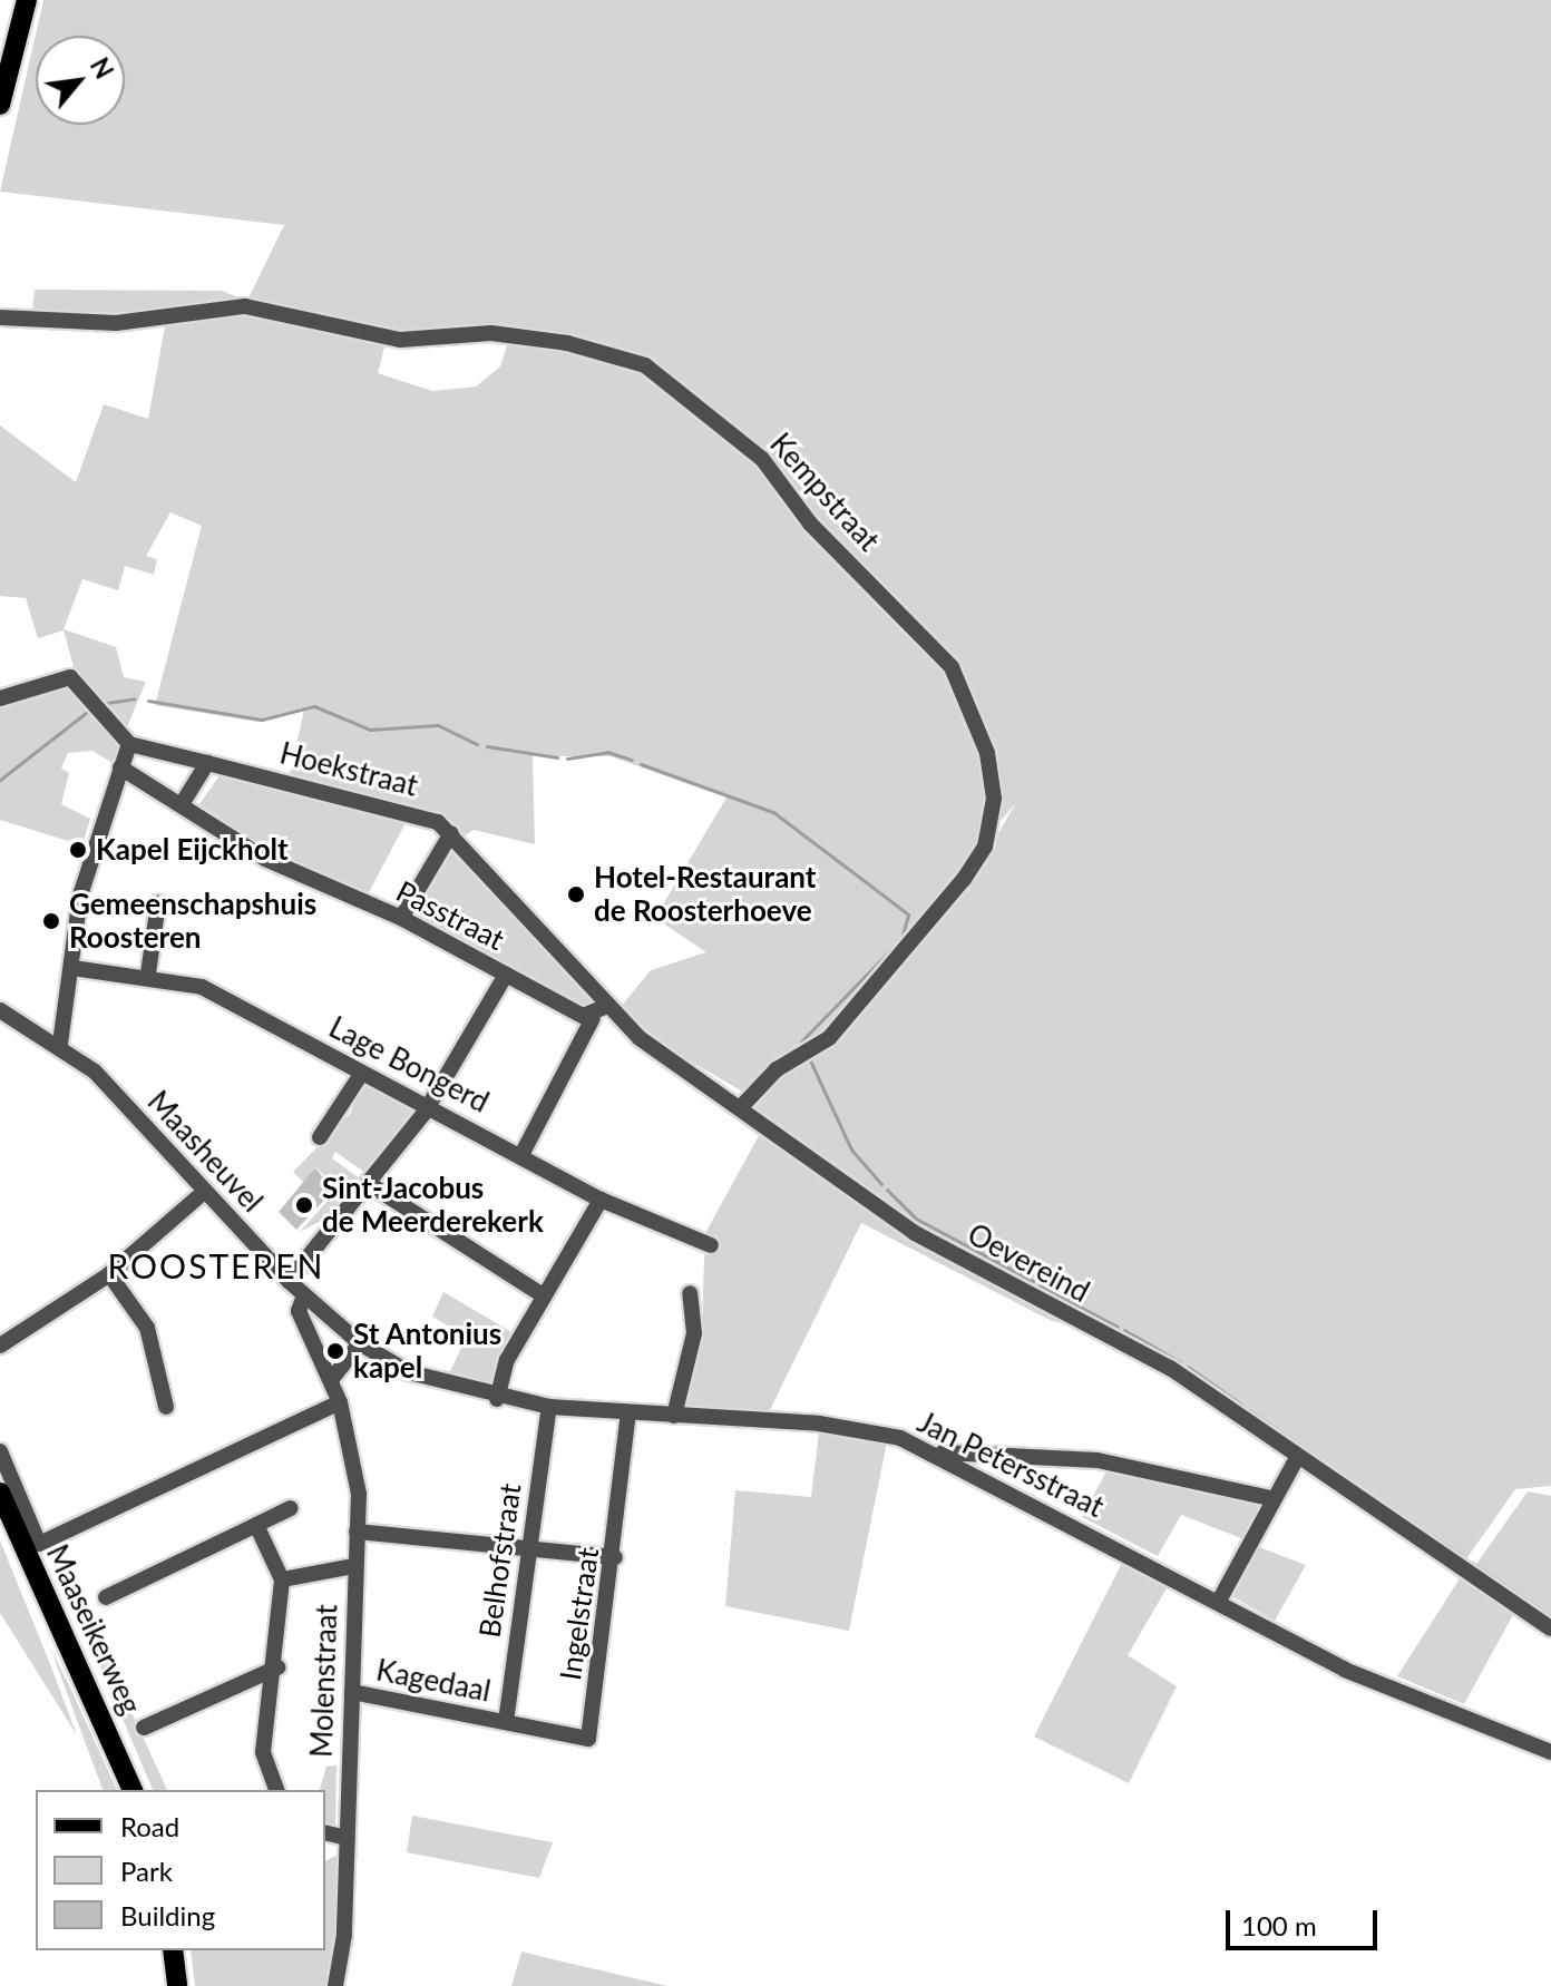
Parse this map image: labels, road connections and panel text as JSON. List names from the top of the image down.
{
  "streets": {
    "main road": ["Maaseikerweg"],
    "street": [
      "Kempstraat",
      "Hoekstraat",
      "Passtraat",
      "Lage Bongerd",
      "Maasheuvel",
      "Oevereind",
      "Jan Petersstraat",
      "Belhofstraat",
      "Ingelstraat",
      "Molenstraat",
      "Kagedaal"
    ]
  },
  "crossings": [
    ["Kempstraat", "Oevereind"],
    ["Maasheuvel", "Jan Petersstraat"],
    ["Maasheuvel", "Molenstraat"],
    ["Jan Petersstraat", "Belhofstraat"],
    ["Jan Petersstraat", "Ingelstraat"],
    ["Belhofstraat", "Ingelstraat"],
    ["Belhofstraat", "Kagedaal"],
    ["Ingelstraat", "Kagedaal"],
    ["Molenstraat", "Kagedaal"]
  ],
  "districts": ["ROOSTEREN"],
  "places": [
    "Kapel Eijckholt",
    "Hotel-Restaurant de Roosterhoeve",
    "Gemeenschapshuis Roosteren",
    "Sint-Jacobus de Meerderekerk",
    "St Antonius kapel"
  ],
  "legend": ["Road", "Park", "Building"],
  "scale_bar": "100 m",
  "north": "top right"
}
